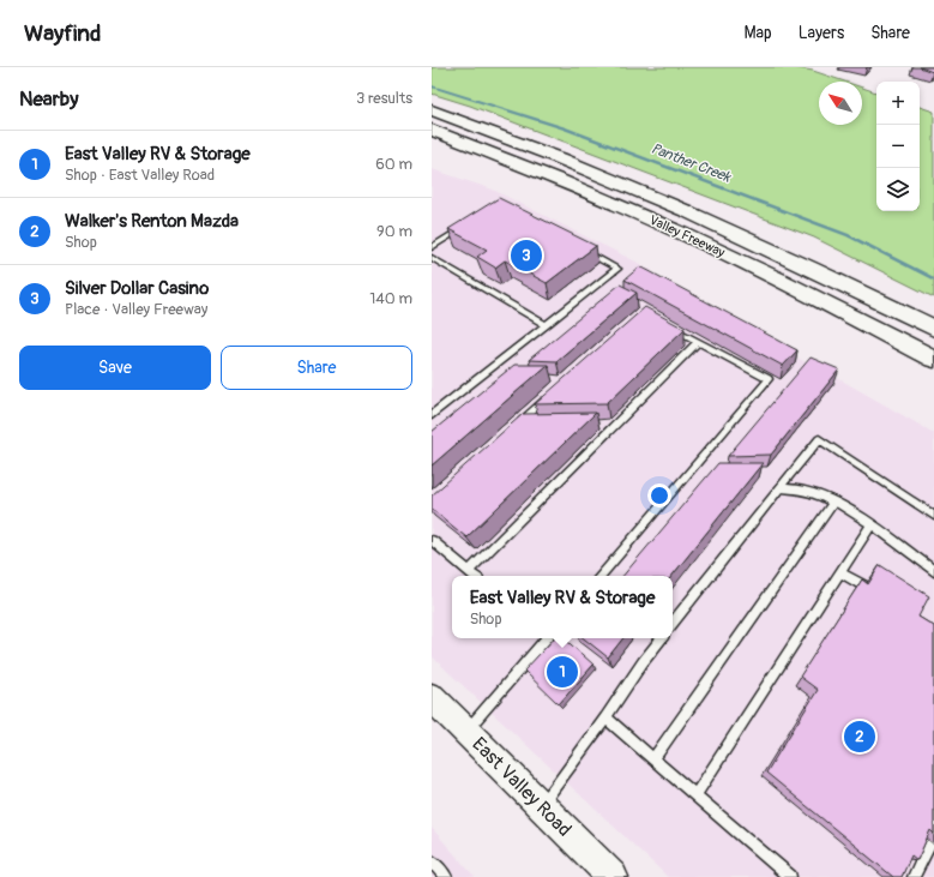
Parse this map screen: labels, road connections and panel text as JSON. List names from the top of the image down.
{
  "streets": {
    "highway": ["Valley Freeway"],
    "street": ["East Valley Road"]
  },
  "water": ["Panther Creek"],
  "north": "top left",
  "page": {
    "header": "Wayfind",
    "nav": ["Map", "Layers", "Share"],
    "heading": ["Nearby", "3 results"],
    "map_buttons": ["+", "−"],
    "list": [
      {
        "mark": "1",
        "name": "East Valley RV & Storage",
        "note": "Shop · East Valley Road",
        "value": "60 m"
      },
      {
        "mark": "2",
        "name": "Walker's Renton Mazda",
        "note": "Shop",
        "value": "90 m"
      },
      {
        "mark": "3",
        "name": "Silver Dollar Casino",
        "note": "Place · Valley Freeway",
        "value": "140 m"
      }
    ],
    "pins": ["3", "1", "2"],
    "buttons": ["Save", "Share"],
    "popup": ["East Valley RV & Storage", "Shop"]
  }
}
